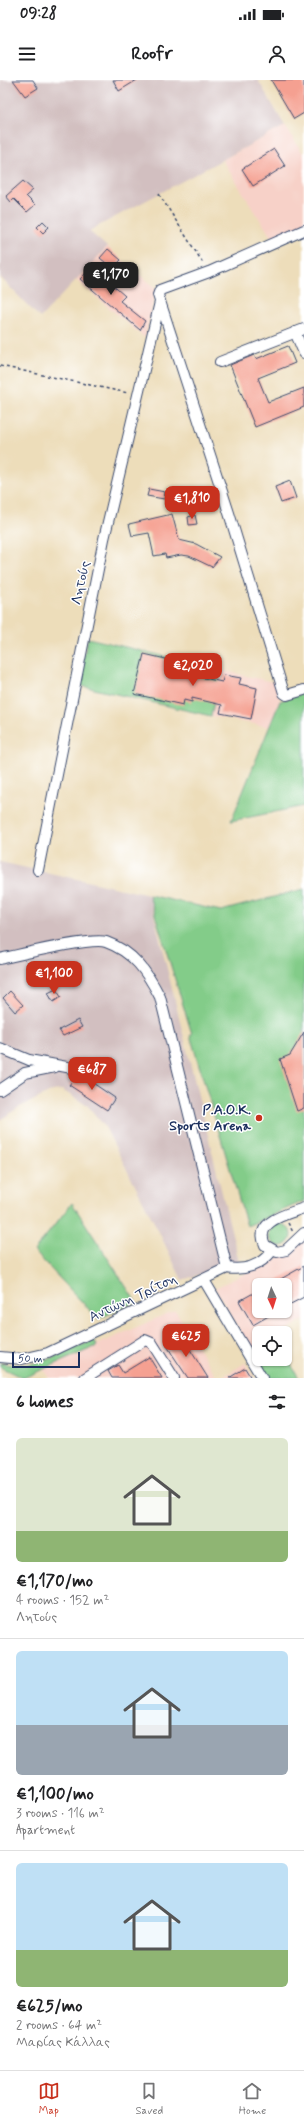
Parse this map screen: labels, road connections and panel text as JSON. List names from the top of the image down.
{
  "streets": {
    "street": ["Λητούς", "Αντώνη Τρίτση"]
  },
  "places": ["P.A.O.K. Sports Arena"],
  "scale_bar": "50 m",
  "north": "bottom",
  "page": {
    "status": "09:28",
    "header": "Roofr",
    "price": [
      "€1,170",
      "€1,810",
      "€2,020",
      "€1,100",
      "€687",
      "€625"
    ],
    "scale": "50 m",
    "heading": "6 homes",
    "list": [
      {
        "name": "€1,170/mo",
        "note": "4 rooms · 152 m² · Λητούς"
      },
      {
        "name": "€1,100/mo",
        "note": "3 rooms · 116 m² · Apartment"
      },
      {
        "name": "€625/mo",
        "note": "2 rooms · 64 m² · Μαρίας Κάλλας"
      }
    ],
    "tabs": ["Map", "Saved", "Home"]
  }
}
